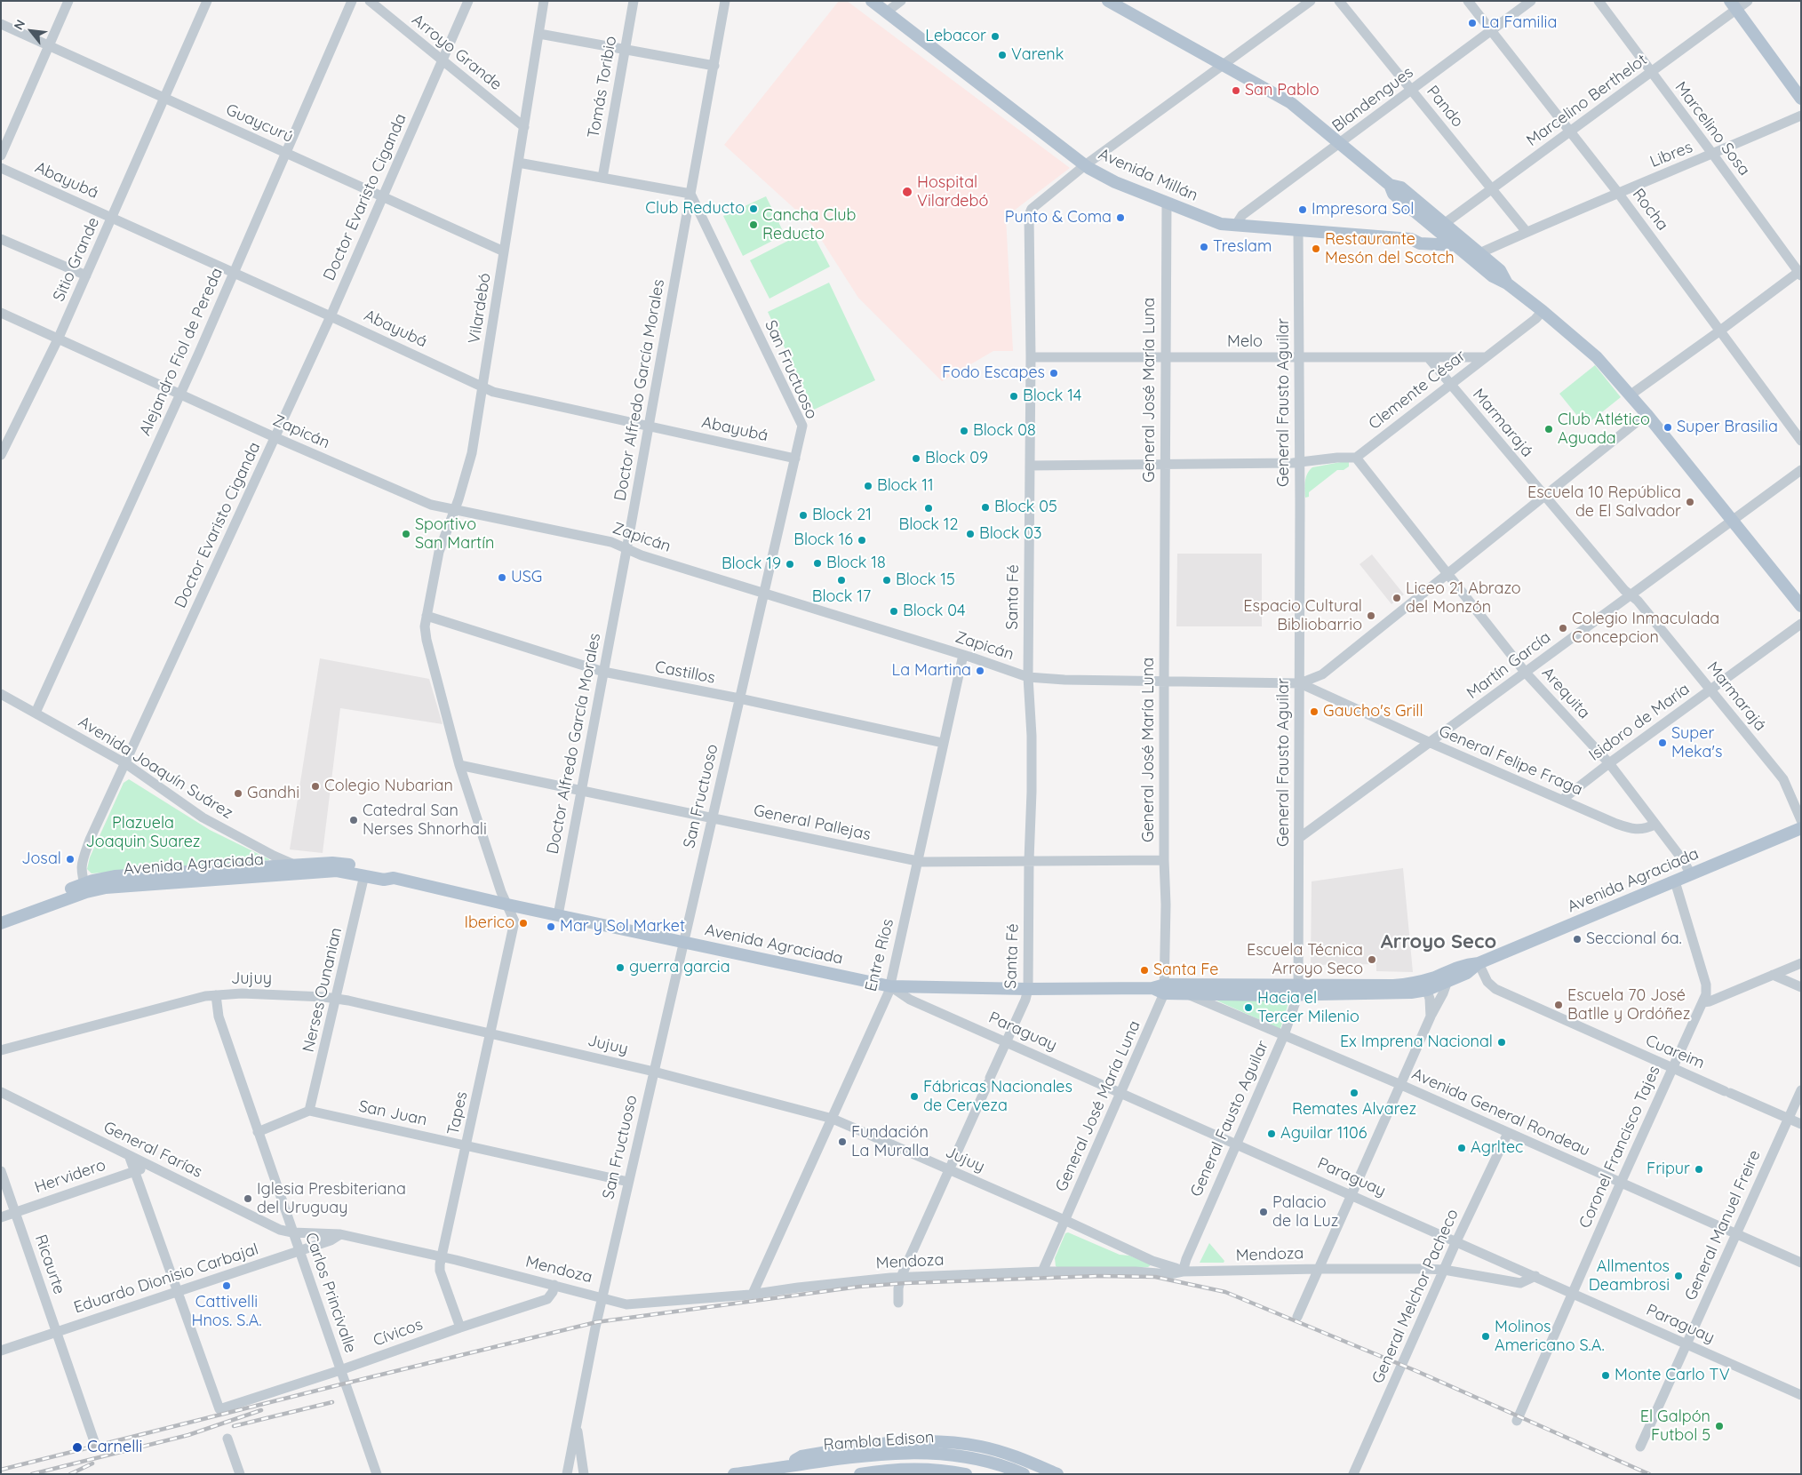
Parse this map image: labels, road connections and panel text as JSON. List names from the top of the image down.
{
  "streets": {
    "main road": ["Avenida Millán", "Avenida Agraciada", "Rambla Edison"],
    "street": [
      "Arroyo Grande",
      "Tomás Toribio",
      "Blandengues",
      "Marcelino Berthelot",
      "Pando",
      "Guaycurú",
      "Marcelino Sosa",
      "Libres",
      "Abayubá",
      "Doctor Evaristo Ciganda",
      "Rocha",
      "Sitio Grande",
      "Vilardebó",
      "Melo",
      "Alejandro Fiol de Pereda",
      "San Fructuoso",
      "Doctor Alfredo García Morales",
      "General José María Luna",
      "Clemente César",
      "General Fausto Aguilar",
      "Marmarajá",
      "Zapicán",
      "Santa Fé",
      "Martín García",
      "Castillos",
      "Arequita",
      "Isidoro de María",
      "General Felipe Fraga",
      "Avenida Joaquín Suárez",
      "General Pallejas",
      "Entre Ríos",
      "Jujuy",
      "Nerses Ounanian",
      "Paraguay",
      "Cuareim",
      "Avenida General Rondeau",
      "San Juan",
      "Tapes",
      "Coronel Francisco Tajes",
      "General Farías",
      "Hervidero",
      "General Manuel Freire",
      "Mendoza",
      "Ricaurte",
      "Eduardo Dionisio Carbajal",
      "Carlos Princivalle",
      "General Melchor Pacheco",
      "Cívicos"
    ]
  },
  "crossings": [
    ["Arroyo Grande", "Doctor Evaristo Ciganda"],
    ["Arroyo Grande", "Vilardebó"],
    ["Blandengues", "Pando"],
    ["Blandengues", "Avenida Millán"],
    ["Blandengues", "Rocha"],
    ["Marcelino Berthelot", "Pando"],
    ["Marcelino Berthelot", "Marcelino Sosa"],
    ["Marcelino Berthelot", "Avenida Millán"],
    ["Marcelino Berthelot", "Rocha"],
    ["Pando", "Libres"],
    ["Guaycurú", "Doctor Evaristo Ciganda"],
    ["Guaycurú", "Sitio Grande"],
    ["Guaycurú", "Vilardebó"],
    ["Guaycurú", "Alejandro Fiol de Pereda"],
    ["Marcelino Sosa", "Libres"],
    ["Libres", "Rocha"],
    ["Avenida Millán", "General José María Luna"],
    ["Avenida Millán", "General Fausto Aguilar"],
    ["Avenida Millán", "Santa Fé"],
    ["Abayubá", "Doctor Evaristo Ciganda"],
    ["Abayubá", "Sitio Grande"],
    ["Abayubá", "Vilardebó"],
    ["Abayubá", "Alejandro Fiol de Pereda"],
    ["Abayubá", "San Fructuoso"],
    ["Abayubá", "Doctor Alfredo García Morales"],
    ["Doctor Evaristo Ciganda", "Zapicán"],
    ["Doctor Evaristo Ciganda", "Avenida Joaquín Suárez"],
    ["Doctor Evaristo Ciganda", "Avenida Agraciada"],
    ["Sitio Grande", "Zapicán"],
    ["Vilardebó", "Zapicán"],
    ["Vilardebó", "Castillos"],
    ["Vilardebó", "General Pallejas"],
    ["Vilardebó", "Tapes"],
    ["Melo", "General José María Luna"],
    ["Melo", "Clemente César"],
    ["Melo", "General Fausto Aguilar"],
    ["Melo", "Marmarajá"],
    ["Melo", "Santa Fé"],
    ["Alejandro Fiol de Pereda", "Zapicán"],
    ["Alejandro Fiol de Pereda", "Avenida Joaquín Suárez"],
    ["San Fructuoso", "Doctor Alfredo García Morales"],
    ["San Fructuoso", "Zapicán"],
    ["San Fructuoso", "Castillos"],
    ["San Fructuoso", "General Pallejas"],
    ["San Fructuoso", "Avenida Agraciada"],
    ["San Fructuoso", "Jujuy"],
    ["San Fructuoso", "San Juan"],
    ["San Fructuoso", "Mendoza"],
    ["Doctor Alfredo García Morales", "Zapicán"],
    ["Doctor Alfredo García Morales", "Castillos"],
    ["Doctor Alfredo García Morales", "General Pallejas"],
    ["Doctor Alfredo García Morales", "Avenida Agraciada"],
    ["General José María Luna", "Zapicán"],
    ["General José María Luna", "General Pallejas"],
    ["General José María Luna", "Avenida Agraciada"],
    ["General José María Luna", "Jujuy"],
    ["General José María Luna", "Paraguay"],
    ["General José María Luna", "Mendoza"],
    ["Clemente César", "Marmarajá"],
    ["Clemente César", "Arequita"],
    ["General Fausto Aguilar", "Zapicán"],
    ["General Fausto Aguilar", "Martín García"],
    ["General Fausto Aguilar", "General Felipe Fraga"],
    ["General Fausto Aguilar", "Avenida Agraciada"],
    ["General Fausto Aguilar", "Jujuy"],
    ["General Fausto Aguilar", "Paraguay"],
    ["General Fausto Aguilar", "Avenida General Rondeau"],
    ["General Fausto Aguilar", "Mendoza"],
    ["Marmarajá", "Martín García"],
    ["Marmarajá", "Isidoro de María"],
    ["Zapicán", "Santa Fé"],
    ["Zapicán", "General Felipe Fraga"],
    ["Zapicán", "Entre Ríos"],
    ["Santa Fé", "General Pallejas"],
    ["Santa Fé", "Avenida Agraciada"],
    ["Santa Fé", "Jujuy"],
    ["Santa Fé", "Paraguay"],
    ["Santa Fé", "Mendoza"],
    ["Martín García", "Arequita"],
    ["Martín García", "General Felipe Fraga"],
    ["Castillos", "Entre Ríos"],
    ["Arequita", "Isidoro de María"],
    ["Arequita", "General Felipe Fraga"],
    ["Isidoro de María", "General Felipe Fraga"],
    ["Avenida Joaquín Suárez", "Avenida Agraciada"],
    ["General Pallejas", "Entre Ríos"],
    ["General Pallejas", "Tapes"],
    ["Avenida Agraciada", "Entre Ríos"],
    ["Avenida Agraciada", "Nerses Ounanian"],
    ["Avenida Agraciada", "Paraguay"],
    ["Avenida Agraciada", "Cuareim"],
    ["Avenida Agraciada", "Avenida General Rondeau"],
    ["Avenida Agraciada", "Tapes"],
    ["Avenida Agraciada", "Coronel Francisco Tajes"],
    ["Entre Ríos", "Jujuy"],
    ["Entre Ríos", "Paraguay"],
    ["Entre Ríos", "Mendoza"],
    ["Jujuy", "Nerses Ounanian"],
    ["Jujuy", "Tapes"],
    ["Jujuy", "Mendoza"],
    ["Jujuy", "Carlos Princivalle"],
    ["Nerses Ounanian", "San Juan"],
    ["Paraguay", "Coronel Francisco Tajes"],
    ["Paraguay", "General Manuel Freire"],
    ["Paraguay", "Mendoza"],
    ["Paraguay", "General Melchor Pacheco"],
    ["Cuareim", "Coronel Francisco Tajes"],
    ["Cuareim", "General Manuel Freire"],
    ["Avenida General Rondeau", "Coronel Francisco Tajes"],
    ["Avenida General Rondeau", "General Manuel Freire"],
    ["Avenida General Rondeau", "General Melchor Pacheco"],
    ["San Juan", "Tapes"],
    ["Tapes", "Mendoza"],
    ["Tapes", "Cívicos"],
    ["General Farías", "Hervidero"],
    ["General Farías", "Mendoza"],
    ["General Farías", "Carlos Princivalle"],
    ["Hervidero", "Ricaurte"],
    ["Mendoza", "Eduardo Dionisio Carbajal"],
    ["Mendoza", "Carlos Princivalle"],
    ["Mendoza", "General Melchor Pacheco"],
    ["Mendoza", "Cívicos"],
    ["Ricaurte", "Eduardo Dionisio Carbajal"],
    ["Eduardo Dionisio Carbajal", "Carlos Princivalle"],
    ["Eduardo Dionisio Carbajal", "Cívicos"],
    ["Carlos Princivalle", "Cívicos"]
  ],
  "districts": ["Arroyo Seco"],
  "parks": ["Plazuela Joaquin Suarez"],
  "places": [
    "La Familia",
    "Lebacor",
    "Varenk",
    "San Pablo",
    "Hospital Vilardebó",
    "Club Reducto",
    "Impresora Sol",
    "Punto & Coma",
    "Cancha Club Reducto",
    "Treslam",
    "Restaurante Mesón del Scotch",
    "Fodo Escapes",
    "Block 14",
    "Super Brasilia",
    "Club Atlético Aguada",
    "Block 08",
    "Block 09",
    "Block 11",
    "Escuela 10 República de El Salvador",
    "Block 05",
    "Block 12",
    "Block 21",
    "Sportivo San Martín",
    "Block 03",
    "Block 16",
    "Block 18",
    "Block 19",
    "USG",
    "Block 17",
    "Block 15",
    "Liceo 21 Abrazo del Monzón",
    "Block 04",
    "Espacio Cultural Bibliobarrio",
    "Colegio Inmaculada Concepcion",
    "La Martina",
    "Gaucho's Grill",
    "Super Meka's",
    "Colegio Nubarian",
    "Gandhi",
    "Catedral San Nerses Shnorhali",
    "Josal",
    "Iberico",
    "Mar y Sol Market",
    "Seccional 6a.",
    "Escuela Técnica Arroyo Seco",
    "guerra garcia",
    "Santa Fe",
    "Escuela 70 José Batlle y Ordóñez",
    "Hacia el Tercer Milenio",
    "Ex Imprena Nacional",
    "Remates Alvarez",
    "Fábricas Nacionales de Cerveza",
    "Aguilar 1106",
    "Fundación La Muralla",
    "Agrltec",
    "Fripur",
    "Iglesia Presbiteriana del Uruguay",
    "Palacio de la Luz",
    "Allmentos Deambrosi",
    "Cattivelli Hnos. S.A.",
    "Molinos Americano S.A.",
    "Monte Carlo TV",
    "El Galpón Futbol 5",
    "Carnelli"
  ],
  "north": "top left"
}
